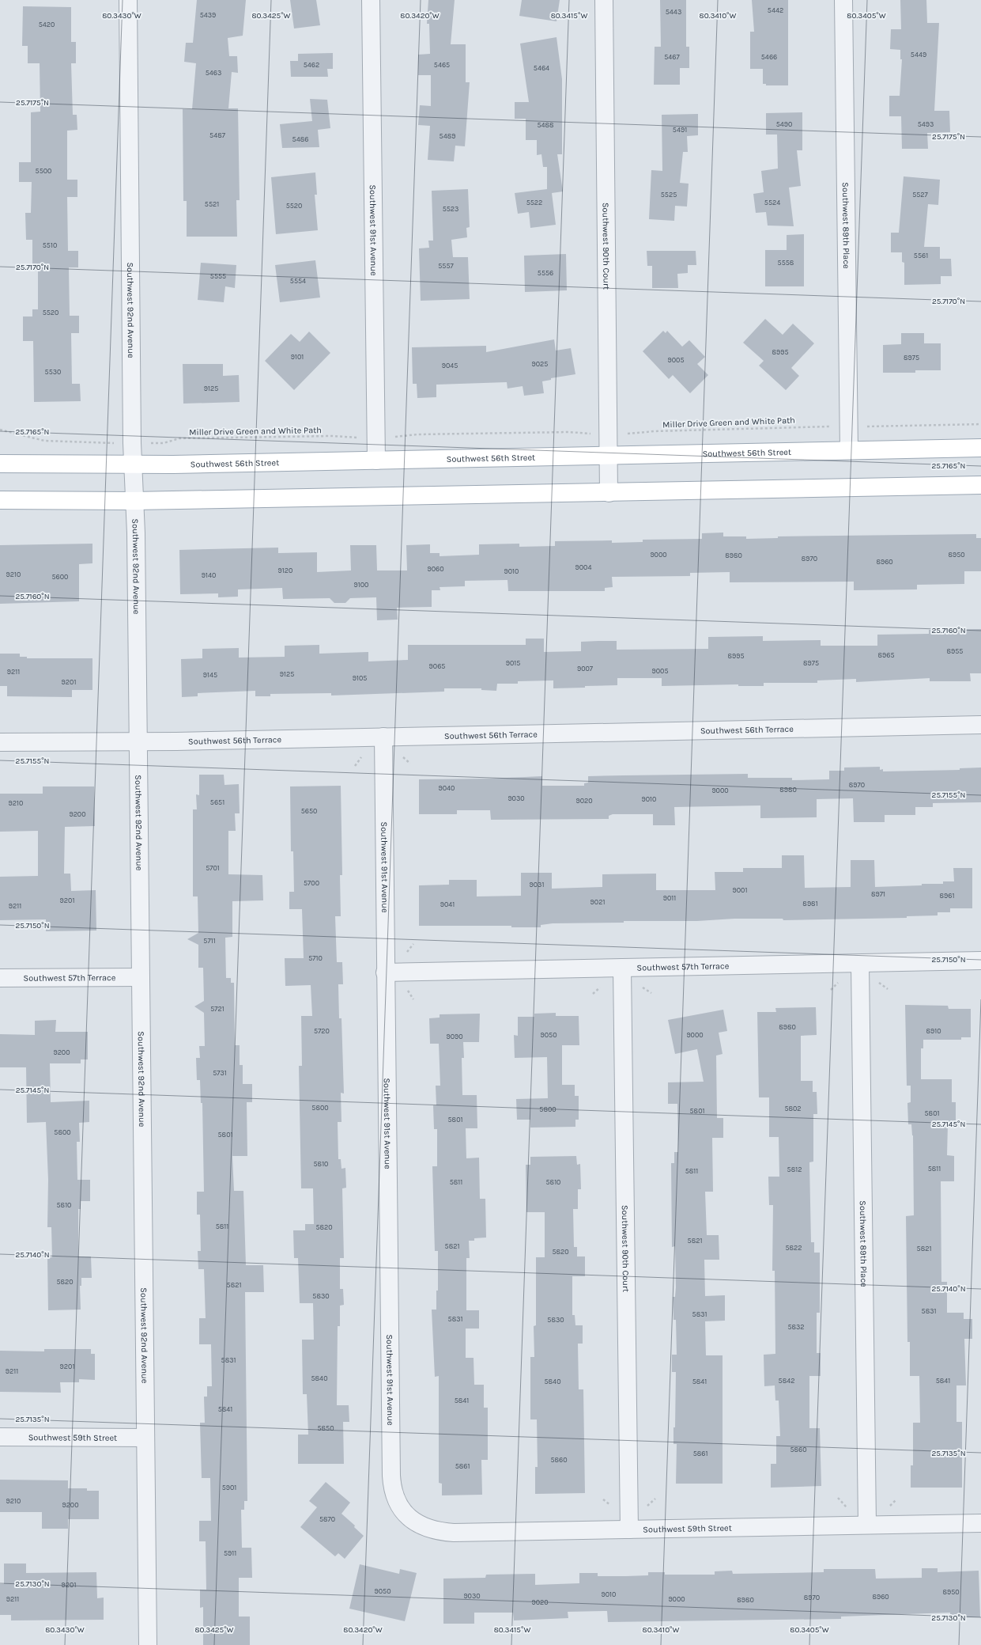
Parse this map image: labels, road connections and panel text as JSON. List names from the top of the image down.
{
  "streets": {
    "main road": ["Southwest 56th Street"],
    "street": [
      "Southwest 89th Place",
      "Southwest 91st Avenue",
      "Southwest 90th Court",
      "Southwest 92nd Avenue",
      "Southwest 56th Terrace",
      "Southwest 57th Terrace",
      "Southwest 59th Street"
    ],
    "path": ["Miller Drive Green and White Path"]
  },
  "crossings": [
    ["Southwest 89th Place", "Southwest 56th Street"],
    ["Southwest 89th Place", "Southwest 57th Terrace"],
    ["Southwest 89th Place", "Southwest 59th Street"],
    ["Southwest 91st Avenue", "Southwest 56th Street"],
    ["Southwest 91st Avenue", "Southwest 56th Terrace"],
    ["Southwest 91st Avenue", "Southwest 57th Terrace"],
    ["Southwest 91st Avenue", "Southwest 59th Street"],
    ["Southwest 90th Court", "Southwest 56th Street"],
    ["Southwest 90th Court", "Southwest 57th Terrace"],
    ["Southwest 90th Court", "Southwest 59th Street"],
    ["Southwest 92nd Avenue", "Southwest 56th Street"],
    ["Southwest 92nd Avenue", "Southwest 56th Terrace"],
    ["Southwest 92nd Avenue", "Southwest 57th Terrace"],
    ["Southwest 92nd Avenue", "Southwest 59th Street"]
  ],
  "house_numbers": [
    "5442",
    "5443",
    "5439",
    "5420",
    "5449",
    "5467",
    "5466",
    "5462",
    "5465",
    "5464",
    "5463",
    "5490",
    "5493",
    "5488",
    "5491",
    "5487",
    "5489",
    "5486",
    "5500",
    "5525",
    "5527",
    "5522",
    "5524",
    "5521",
    "5520",
    "5523",
    "5510",
    "5561",
    "5558",
    "5557",
    "5556",
    "5555",
    "5554",
    "5520",
    "8995",
    "9101",
    "8975",
    "9005",
    "9025",
    "9045",
    "5530",
    "9125",
    "9000",
    "8950",
    "8980",
    "8970",
    "8960",
    "9004",
    "9060",
    "9120",
    "9010",
    "9210",
    "9140",
    "5600",
    "9100",
    "8955",
    "8965",
    "8995",
    "9015",
    "8975",
    "9065",
    "9007",
    "9005",
    "9211",
    "9125",
    "9145",
    "9105",
    "9201",
    "8970",
    "9040",
    "8980",
    "9000",
    "9030",
    "9010",
    "9020",
    "5651",
    "9210",
    "5650",
    "9200",
    "5701",
    "5700",
    "9031",
    "9001",
    "8971",
    "8961",
    "9011",
    "9201",
    "9021",
    "8981",
    "9041",
    "9211",
    "5711",
    "5710",
    "5721",
    "8980",
    "5720",
    "8910",
    "9050",
    "9000",
    "9090",
    "9200",
    "5731",
    "5800",
    "5802",
    "5800",
    "5801",
    "5801",
    "5801",
    "5800",
    "5801",
    "5810",
    "5811",
    "5812",
    "5811",
    "5811",
    "5810",
    "5810",
    "5811",
    "5820",
    "5821",
    "5821",
    "5822",
    "5821",
    "5820",
    "5820",
    "5821",
    "5830",
    "5831",
    "5831",
    "5831",
    "5830",
    "5832",
    "5831",
    "9201",
    "9211",
    "5840",
    "5842",
    "5841",
    "5840",
    "5841",
    "5841",
    "5841",
    "5850",
    "5860",
    "5861",
    "5860",
    "5861",
    "5901",
    "9210",
    "9200",
    "5870",
    "5911",
    "9201",
    "9050",
    "8950",
    "9010",
    "9030",
    "8960",
    "8970",
    "9211",
    "9000",
    "8980",
    "9020"
  ],
  "coordinates": [
    "80.3430°W",
    "80.3425°W",
    "80.3420°W",
    "80.3415°W",
    "80.3410°W",
    "80.3405°W",
    "25.7175°N",
    "25.7170°N",
    "25.7165°N",
    "25.7160°N",
    "25.7155°N",
    "25.7150°N",
    "25.7145°N",
    "25.7140°N",
    "25.7135°N",
    "25.7130°N"
  ]
}
